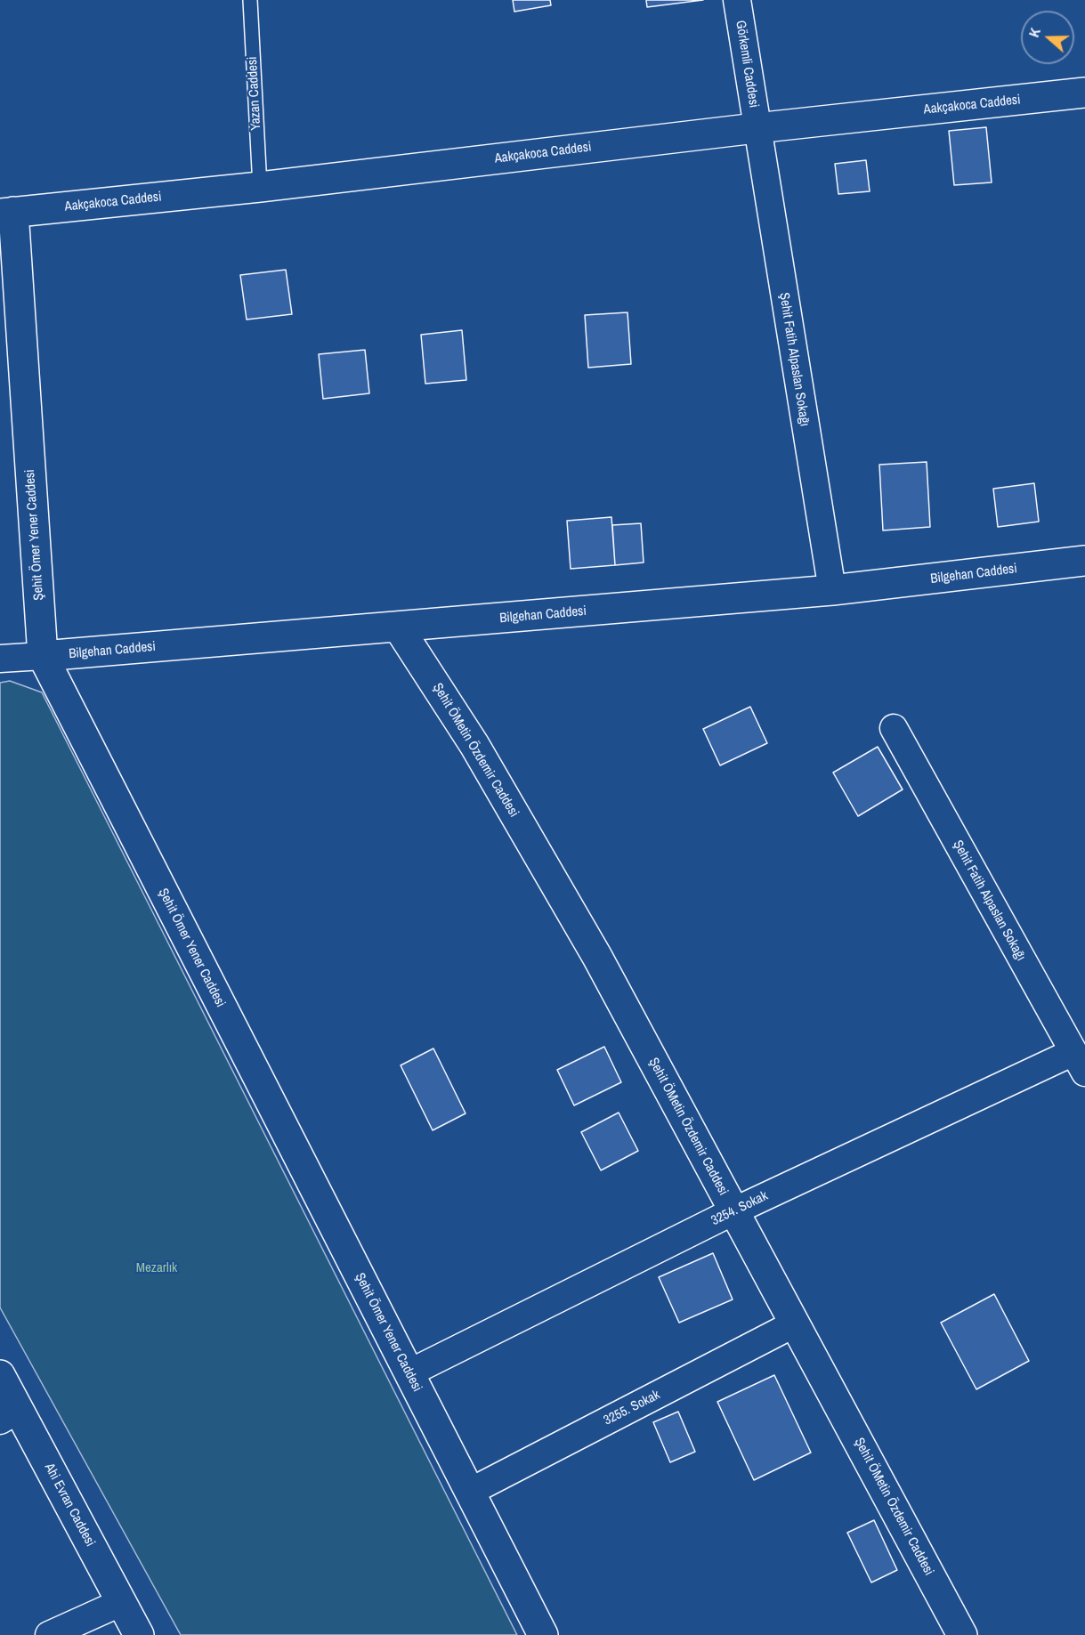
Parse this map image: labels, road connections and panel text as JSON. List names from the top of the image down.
{
  "streets": {
    "street": [
      "Görkemli Caddesi",
      "Aakçakoca Caddesi",
      "Şehit Fatih Alpaslan Sokağı",
      "Şehit Ömer Yener Caddesi",
      "Bilgehan Caddesi",
      "Şehit ÖMetin Özdemir Caddesi",
      "3254. Sokak",
      "3255. Sokak",
      "Ahi Evran Caddesi"
    ],
    "lane": ["Yazan Caddesi"]
  },
  "crossings": [
    ["Görkemli Caddesi", "Aakçakoca Caddesi"],
    ["Görkemli Caddesi", "Şehit Fatih Alpaslan Sokağı"],
    ["Yazan Caddesi", "Aakçakoca Caddesi"],
    ["Aakçakoca Caddesi", "Şehit Fatih Alpaslan Sokağı"],
    ["Aakçakoca Caddesi", "Şehit Ömer Yener Caddesi"],
    ["Şehit Fatih Alpaslan Sokağı", "Bilgehan Caddesi"],
    ["Şehit Fatih Alpaslan Sokağı", "3254. Sokak"],
    ["Şehit Ömer Yener Caddesi", "Bilgehan Caddesi"],
    ["Şehit Ömer Yener Caddesi", "3254. Sokak"],
    ["Şehit Ömer Yener Caddesi", "3255. Sokak"],
    ["Bilgehan Caddesi", "Şehit ÖMetin Özdemir Caddesi"],
    ["Şehit ÖMetin Özdemir Caddesi", "3254. Sokak"],
    ["Şehit ÖMetin Özdemir Caddesi", "3255. Sokak"]
  ],
  "parks": ["Mezarlık"],
  "north": "left"
}
